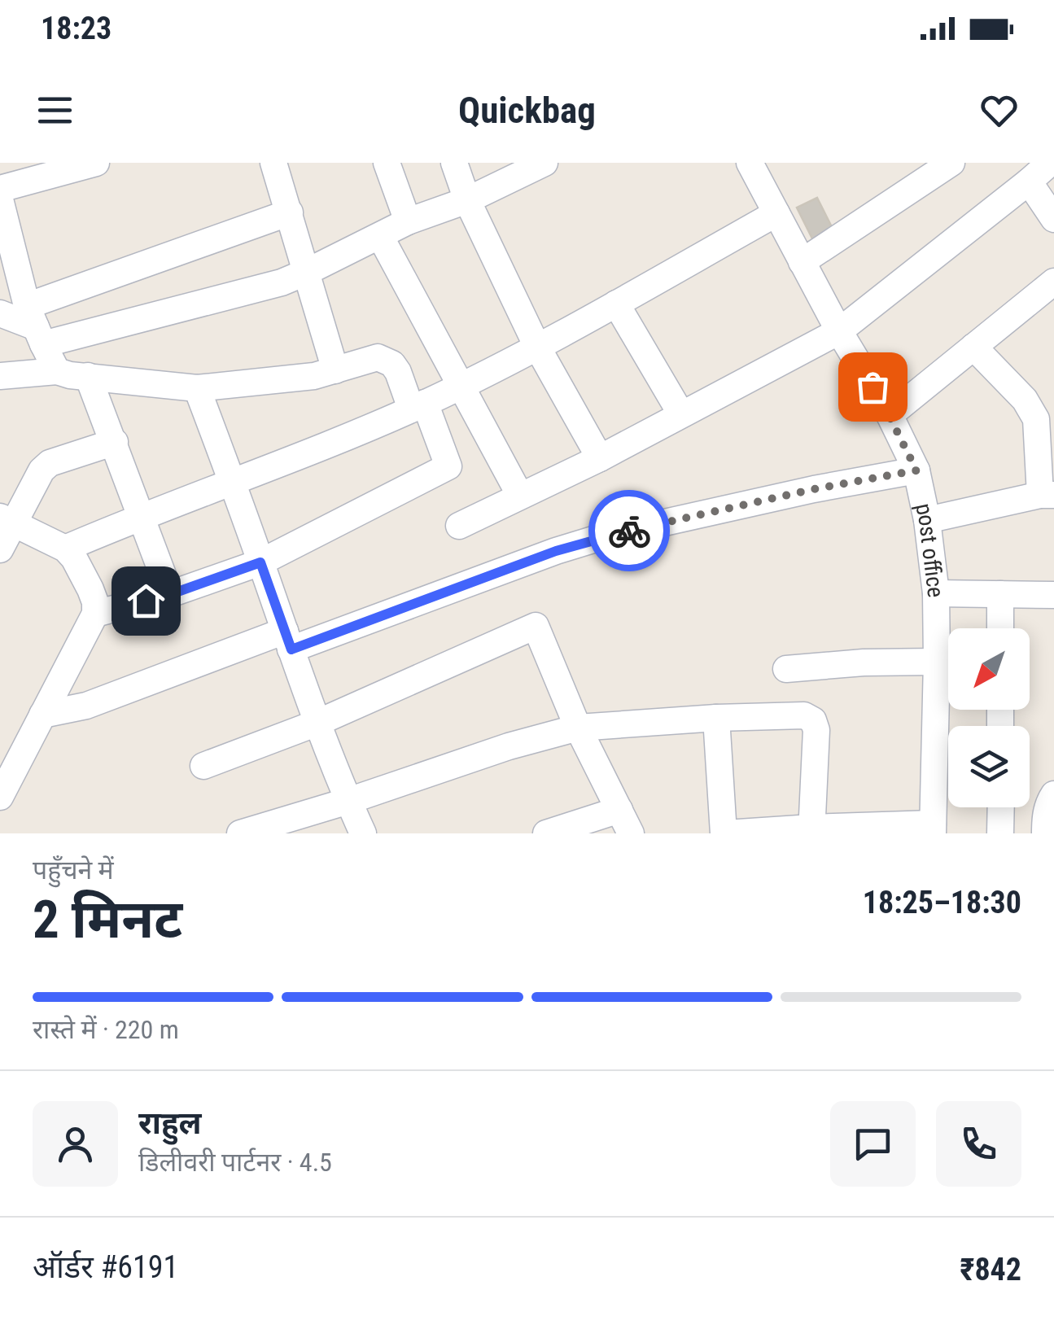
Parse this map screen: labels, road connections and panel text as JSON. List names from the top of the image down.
{
  "streets": {
    "street": ["post office"]
  },
  "north": "bottom left",
  "page": {
    "status": "18:23",
    "header": "Quickbag",
    "heading": ["2 मिनट", "पहुँचने में", "18:25–18:30"],
    "panel": [
      "राहुल",
      "डिलीवरी पार्टनर · 4.5",
      "ऑर्डर #6191",
      "₹842"
    ],
    "bar": "रास्ते में · 220 m"
  }
}
